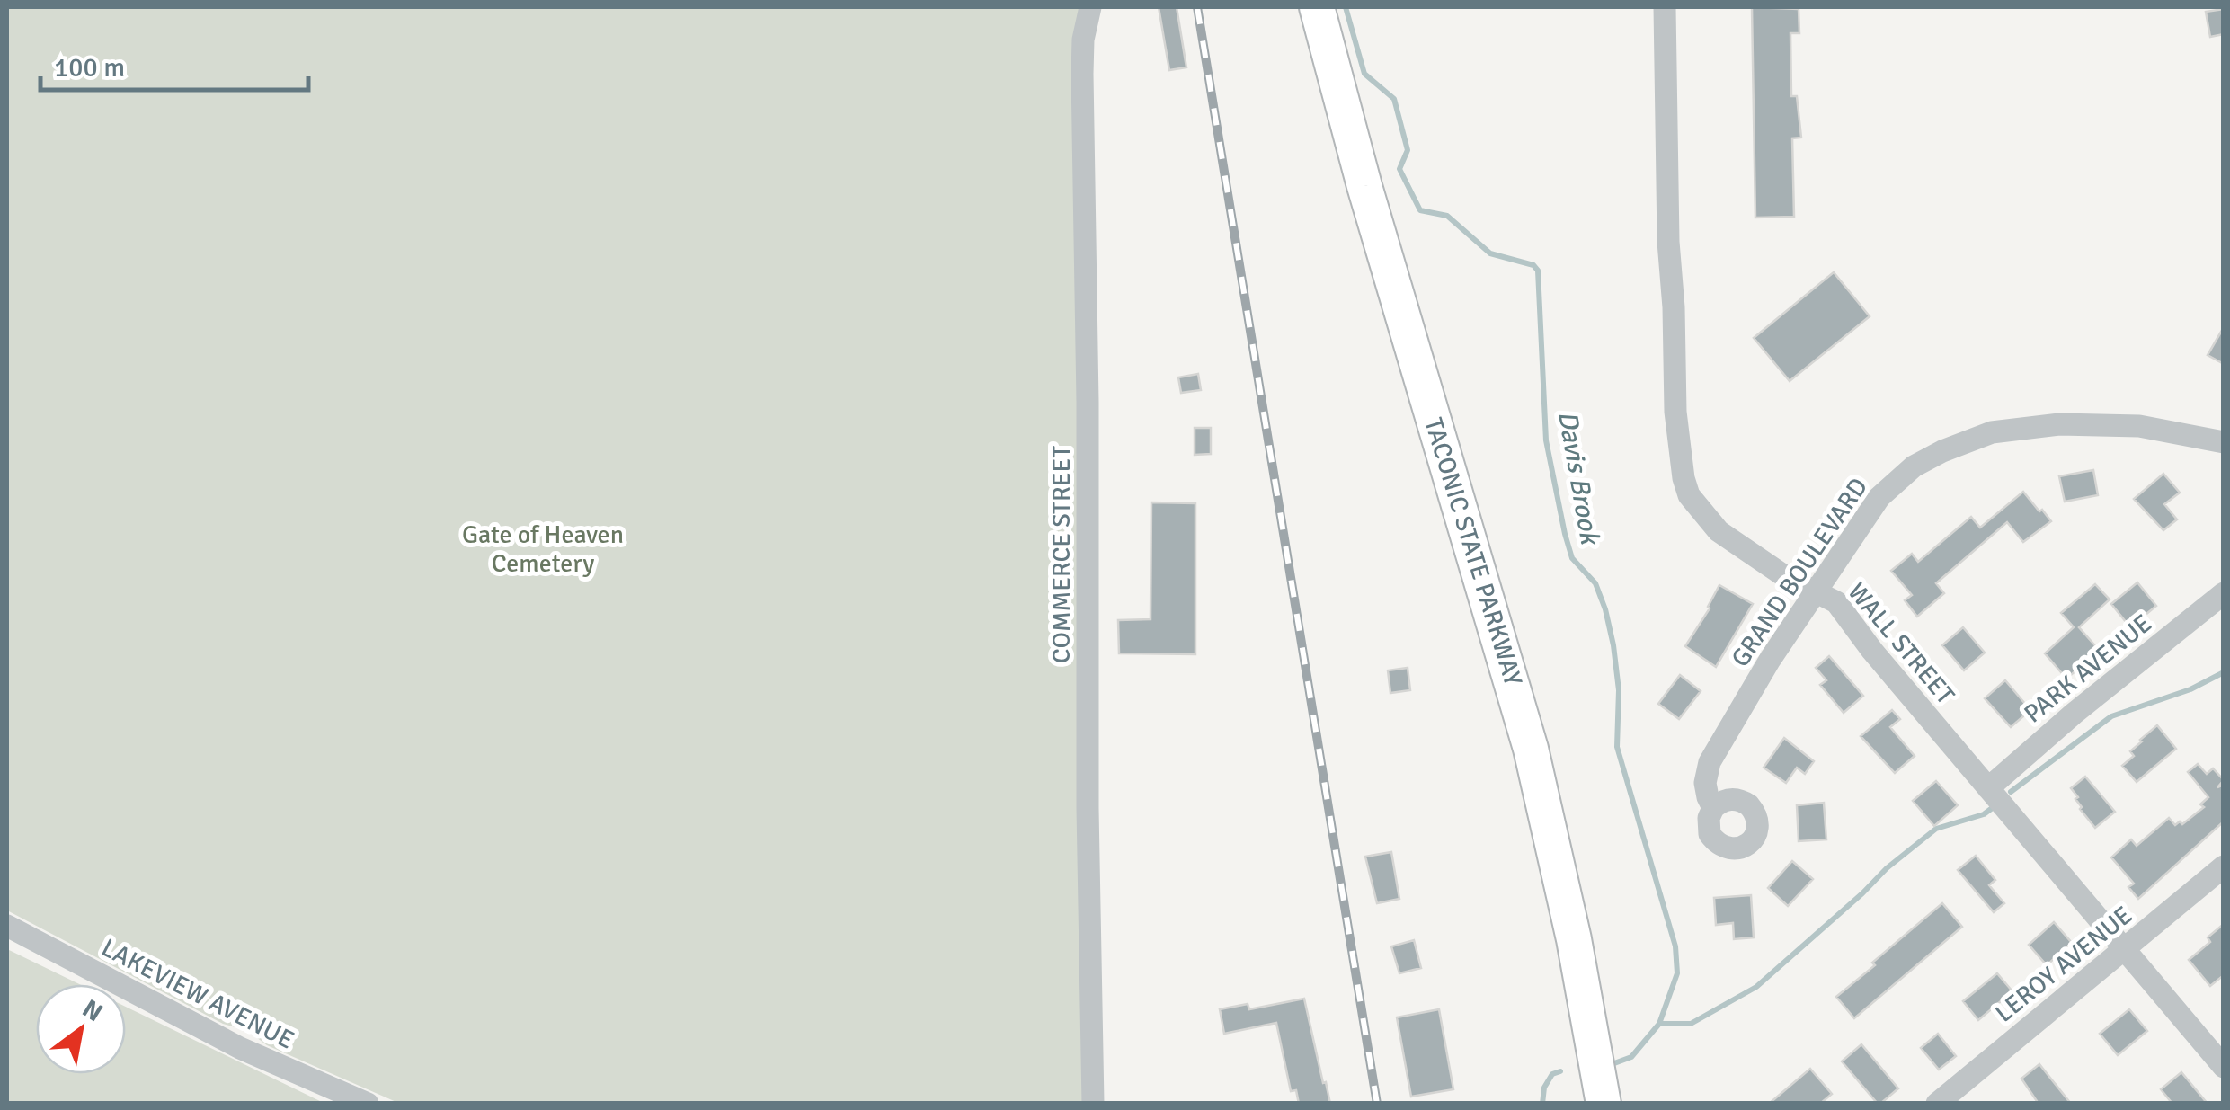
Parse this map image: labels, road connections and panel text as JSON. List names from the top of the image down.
{
  "streets": {
    "highway": ["TACONIC STATE PARKWAY"],
    "street": [
      "COMMERCE STREET",
      "GRAND BOULEVARD",
      "WALL STREET",
      "PARK AVENUE",
      "LEROY AVENUE",
      "LAKEVIEW AVENUE"
    ]
  },
  "crossings": [
    ["GRAND BOULEVARD", "WALL STREET"],
    ["WALL STREET", "PARK AVENUE"],
    ["WALL STREET", "LEROY AVENUE"]
  ],
  "water": ["Davis Brook"],
  "parks": ["Gate of Heaven Cemetery"],
  "scale_bar": "100 m",
  "north": "top right"
}
